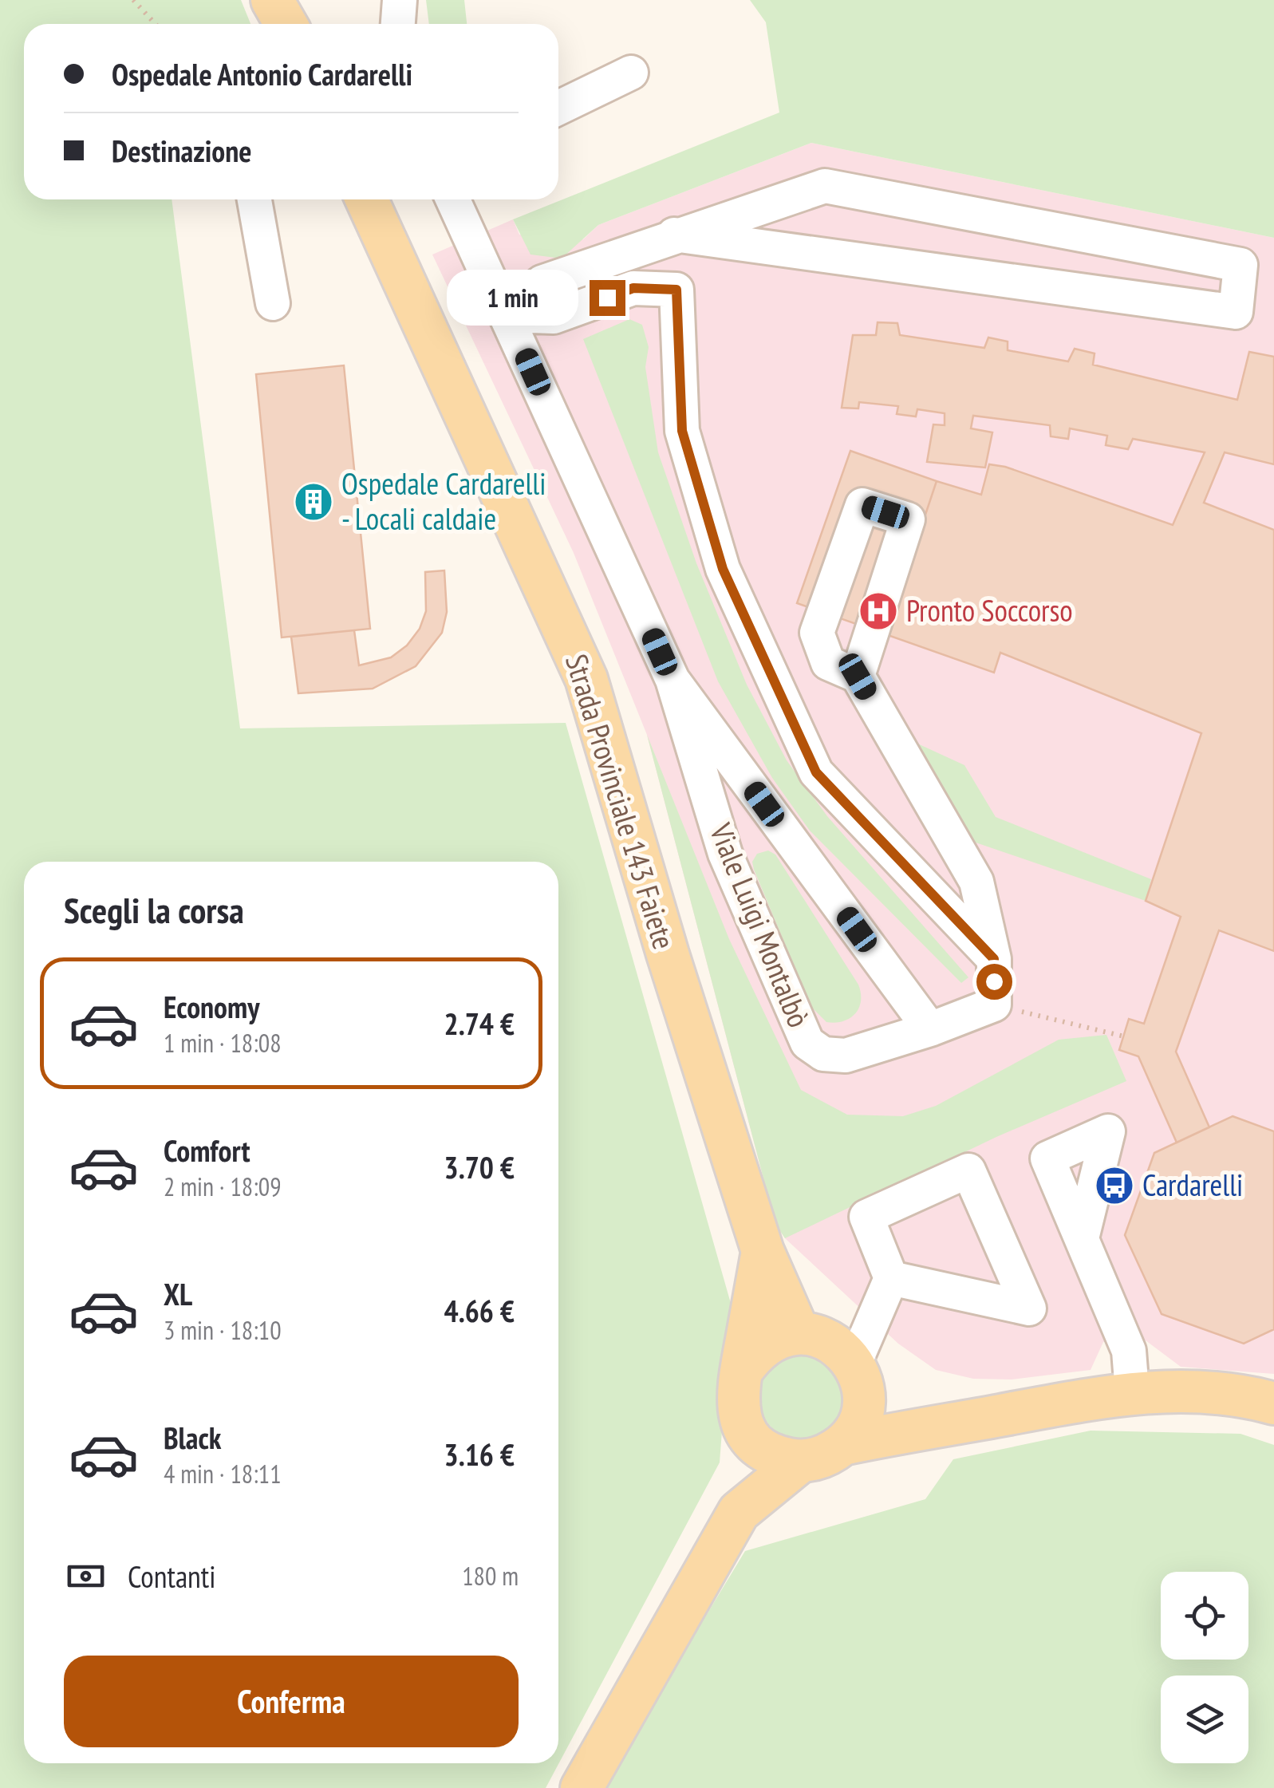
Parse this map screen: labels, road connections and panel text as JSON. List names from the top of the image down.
{
  "streets": {
    "main road": ["Strada Provinciale 143 Faiete"],
    "street": ["Viale Luigi Montalbò"]
  },
  "places": {
    "building": ["Ospedale Cardarelli - Locali caldaie"],
    "hospital": ["Pronto Soccorso"],
    "bus stop": ["Cardarelli"]
  },
  "page": {
    "banner": ["Ospedale Antonio Cardarelli", "Destinazione"],
    "bubble": "1 min",
    "heading": "Scegli la corsa",
    "list": [
      {
        "name": "Economy",
        "note": "1 min · 18:08",
        "value": "2.74 €"
      },
      {
        "name": "Comfort",
        "note": "2 min · 18:09",
        "value": "3.70 €"
      },
      {
        "name": "XL",
        "note": "3 min · 18:10",
        "value": "4.66 €"
      },
      {
        "name": "Black",
        "note": "4 min · 18:11",
        "value": "3.16 €"
      }
    ],
    "pay": ["Contanti", "180 m"],
    "buttons": "Conferma"
  }
}
